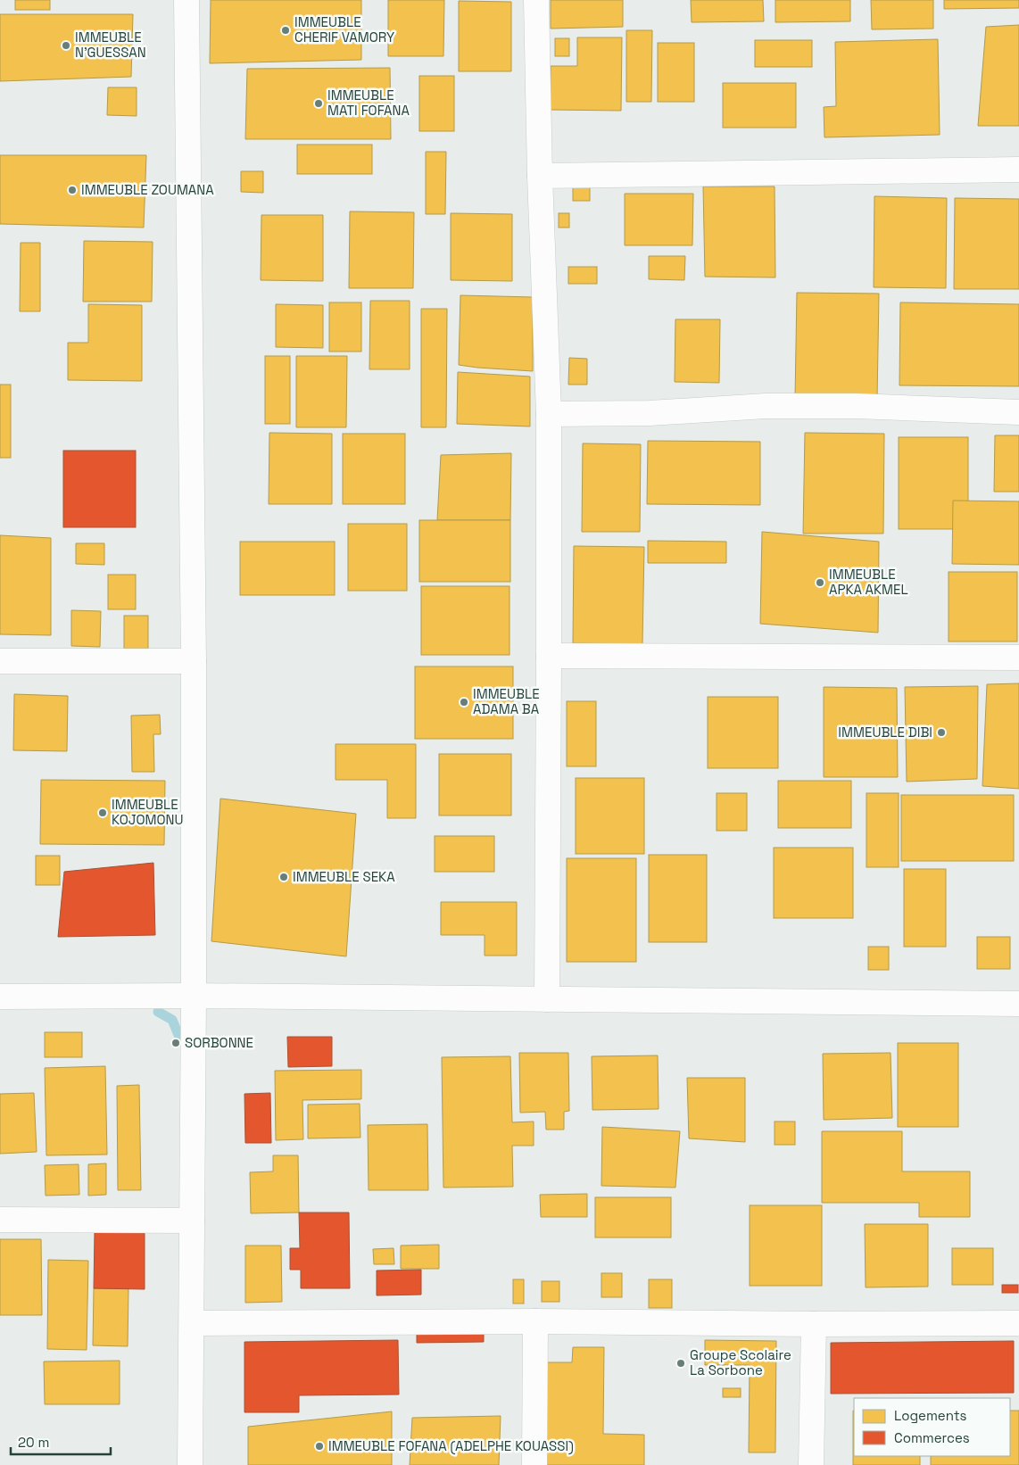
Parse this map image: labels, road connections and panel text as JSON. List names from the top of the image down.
{
  "places": [
    "IMMEUBLE CHERIF VAMORY",
    "IMMEUBLE N'GUESSAN",
    "IMMEUBLE MATI FOFANA",
    "IMMEUBLE ZOUMANA",
    "IMMEUBLE APKA AKMEL",
    "IMMEUBLE ADAMA BA",
    "IMMEUBLE DIBI",
    "IMMEUBLE KOJOMONU",
    "IMMEUBLE SEKA",
    "SORBONNE",
    "Groupe Scolaire La Sorbone",
    "IMMEUBLE FOFANA (ADELPHE KOUASSI)"
  ],
  "legend": ["Logements", "Commerces"],
  "scale_bar": "20 m"
}
